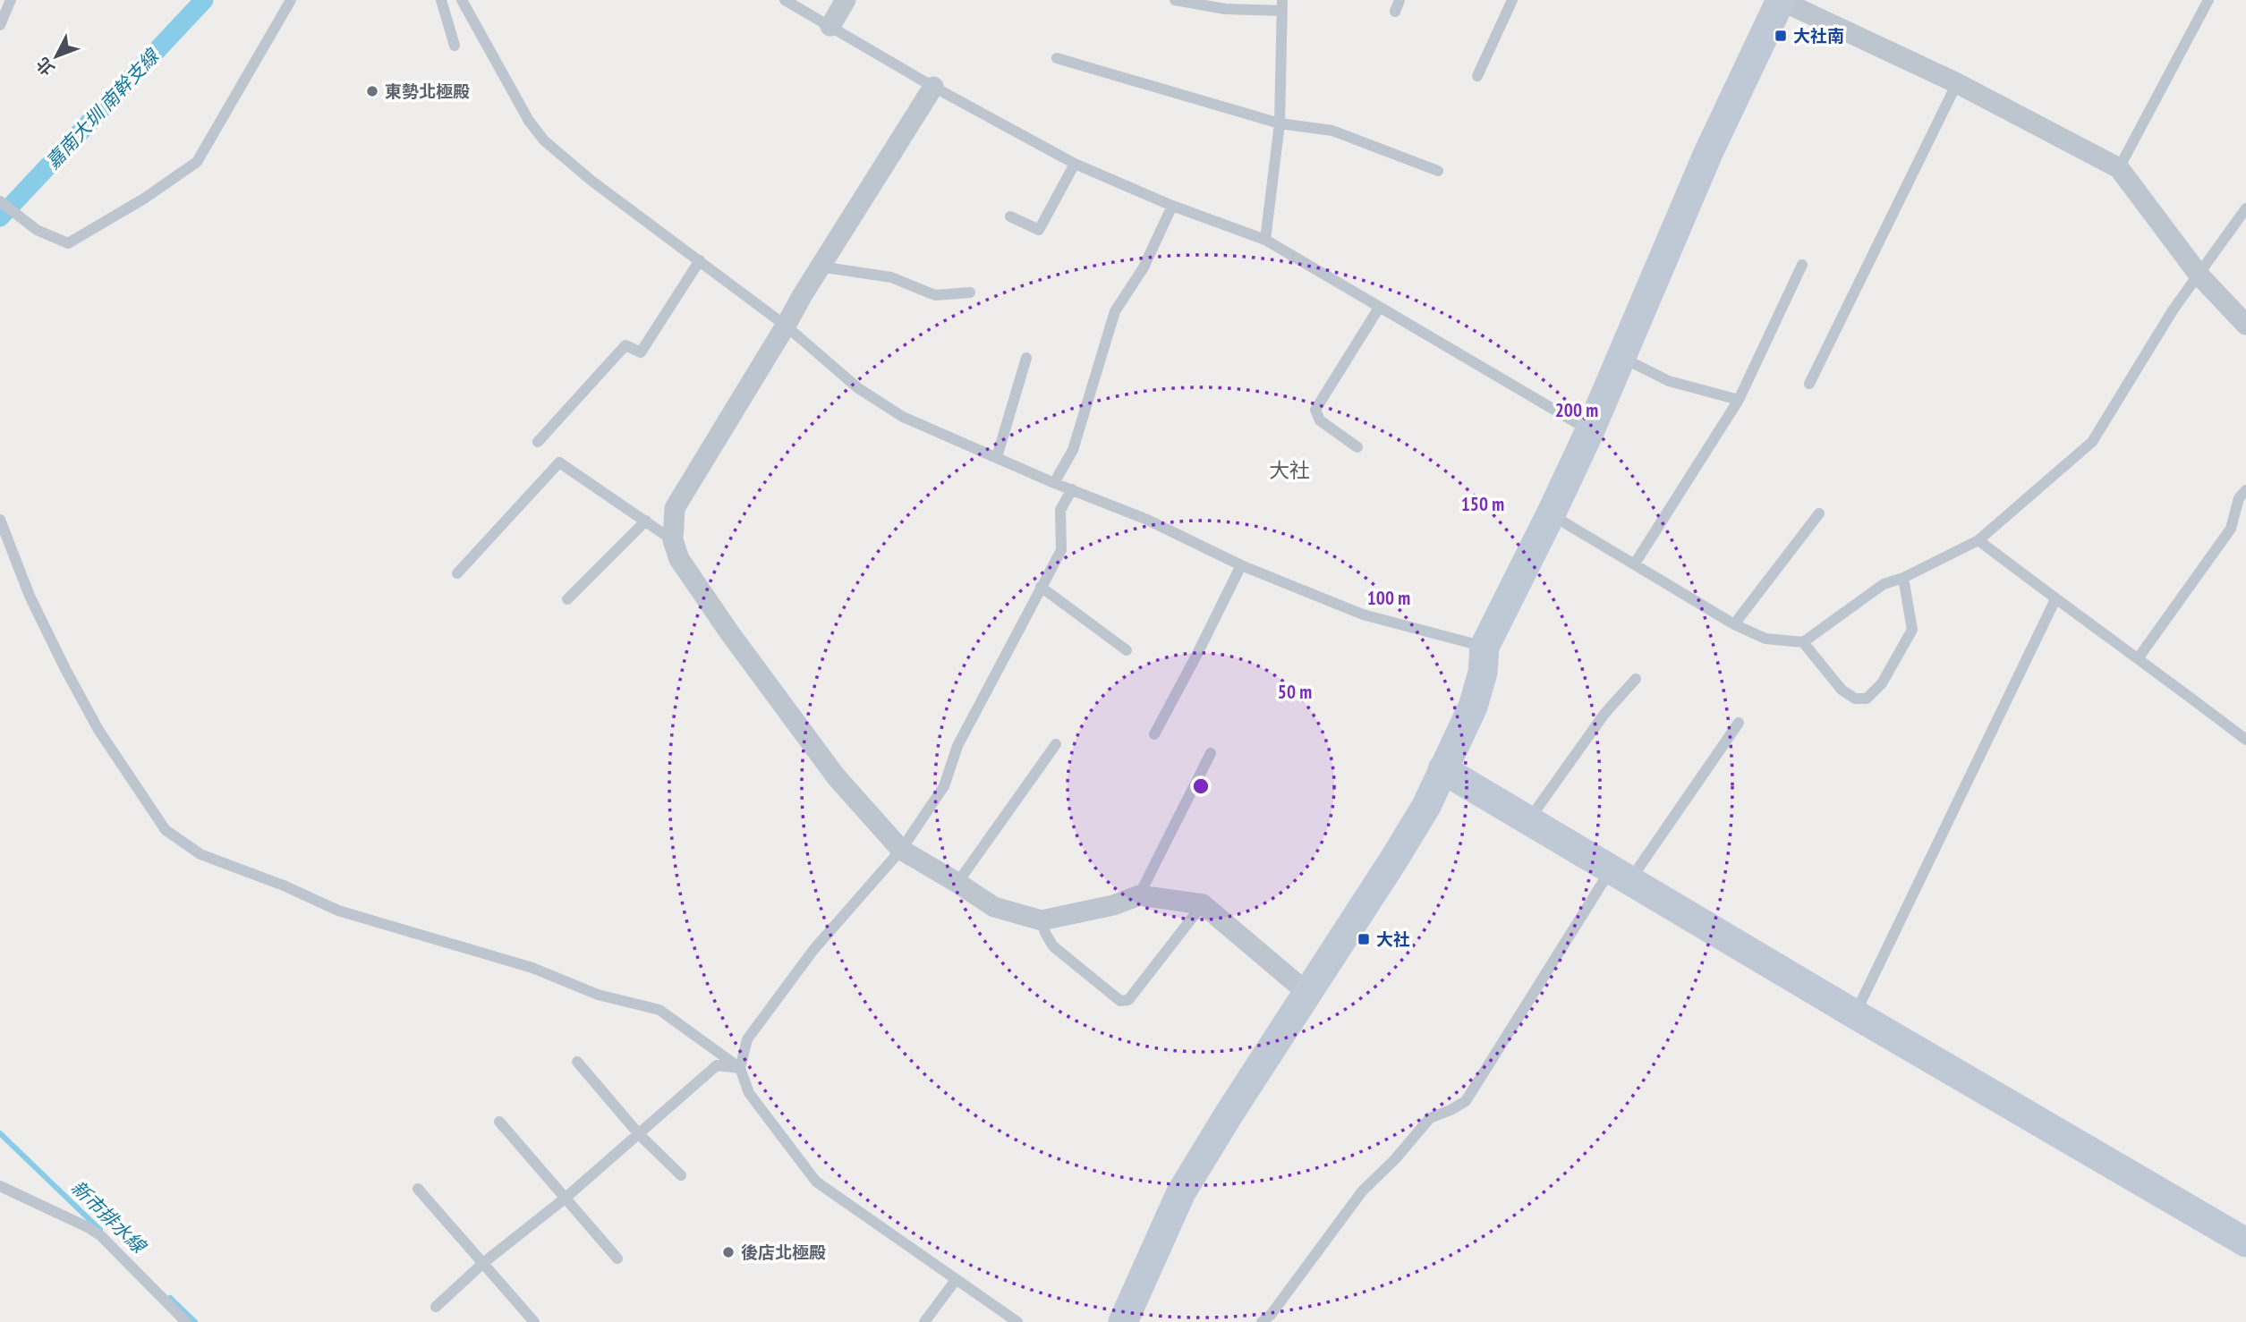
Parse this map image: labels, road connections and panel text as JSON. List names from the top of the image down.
{
  "districts": ["大社"],
  "water": ["嘉南大圳 南幹支線", "新市排水線"],
  "places": {
    "transit": ["大社南", "大社"],
    "other": ["東勢北極殿", "後店北極殿"]
  },
  "north": "bottom left",
  "rings": [
    "200 m",
    "150 m",
    "100 m",
    "50 m"
  ]
}
